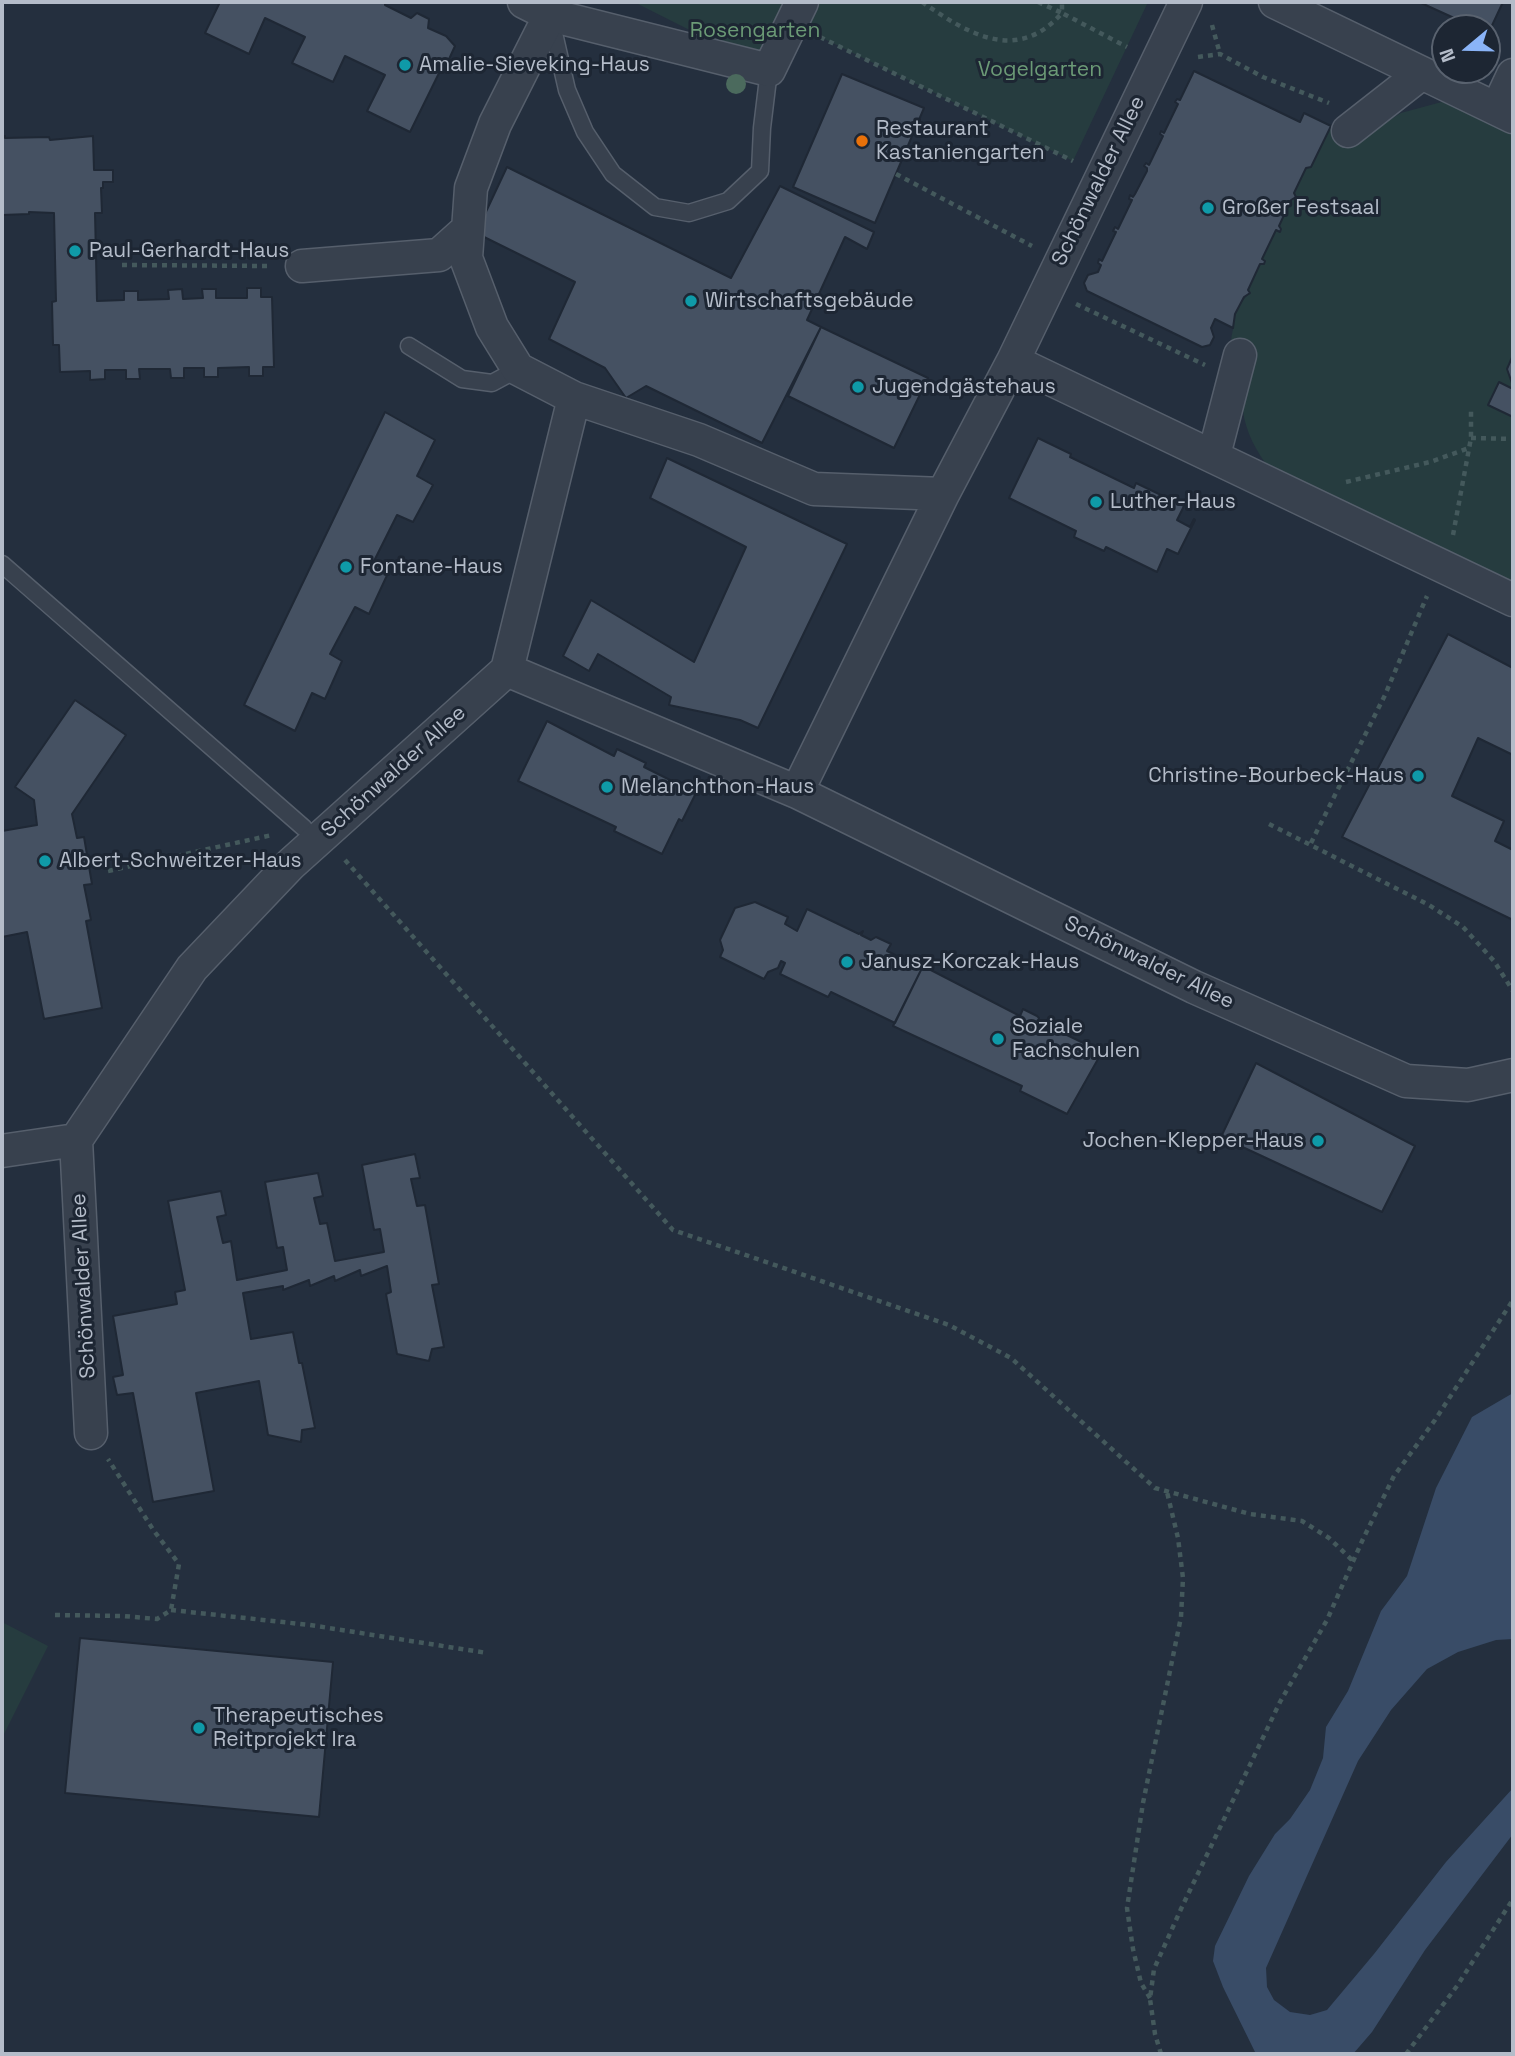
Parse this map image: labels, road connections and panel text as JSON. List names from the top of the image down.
{
  "streets": {
    "street": ["Schönwalder Allee"]
  },
  "parks": ["Rosengarten", "Vogelgarten"],
  "places": [
    "Amalie-Sieveking-Haus",
    "Restaurant Kastaniengarten",
    "Großer Festsaal",
    "Paul-Gerhardt-Haus",
    "Wirtschaftsgebäude",
    "Jugendgästehaus",
    "Luther-Haus",
    "Fontane-Haus",
    "Christine-Bourbeck-Haus",
    "Melanchthon-Haus",
    "Albert-Schweitzer-Haus",
    "Janusz-Korczak-Haus",
    "Soziale Fachschulen",
    "Jochen-Klepper-Haus",
    "Therapeutisches Reitprojekt Ira"
  ],
  "north": "left"
}
